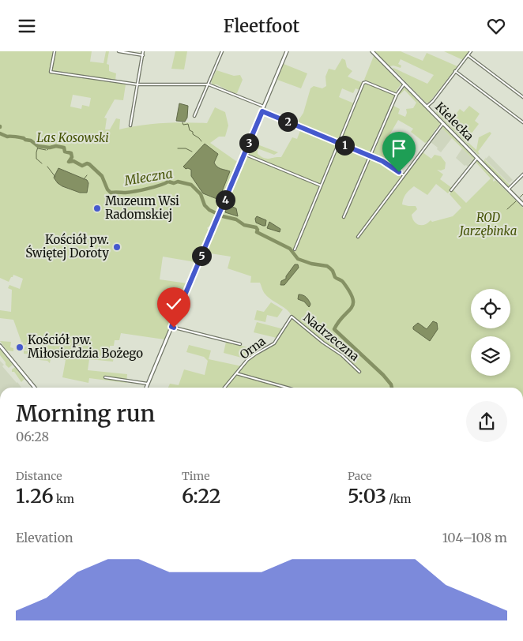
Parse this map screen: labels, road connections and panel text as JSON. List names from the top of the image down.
{
  "streets": {
    "street": ["Kielecka", "Nadrzeczna", "Orna"]
  },
  "crossings": [
    ["Nadrzeczna", "Orna"]
  ],
  "water": ["Mleczna"],
  "parks": ["Las Kosowski", "ROD Jarzębinka"],
  "places": ["Muzeum Wsi Radomskiej", "Kościół pw. Świętej Doroty", "Kościół pw. Miłosierdzia Bożego"],
  "page": {
    "header": "Fleetfoot",
    "pins": [
      "2",
      "3",
      "1",
      "4",
      "5"
    ],
    "heading": ["Morning run", "06:28"],
    "stats": [
      ["Distance", "1.26 km"],
      ["Time", "6:22"],
      ["Pace", "5:03 /km"]
    ],
    "chart": ["Elevation", "104–108 m"]
  }
}
